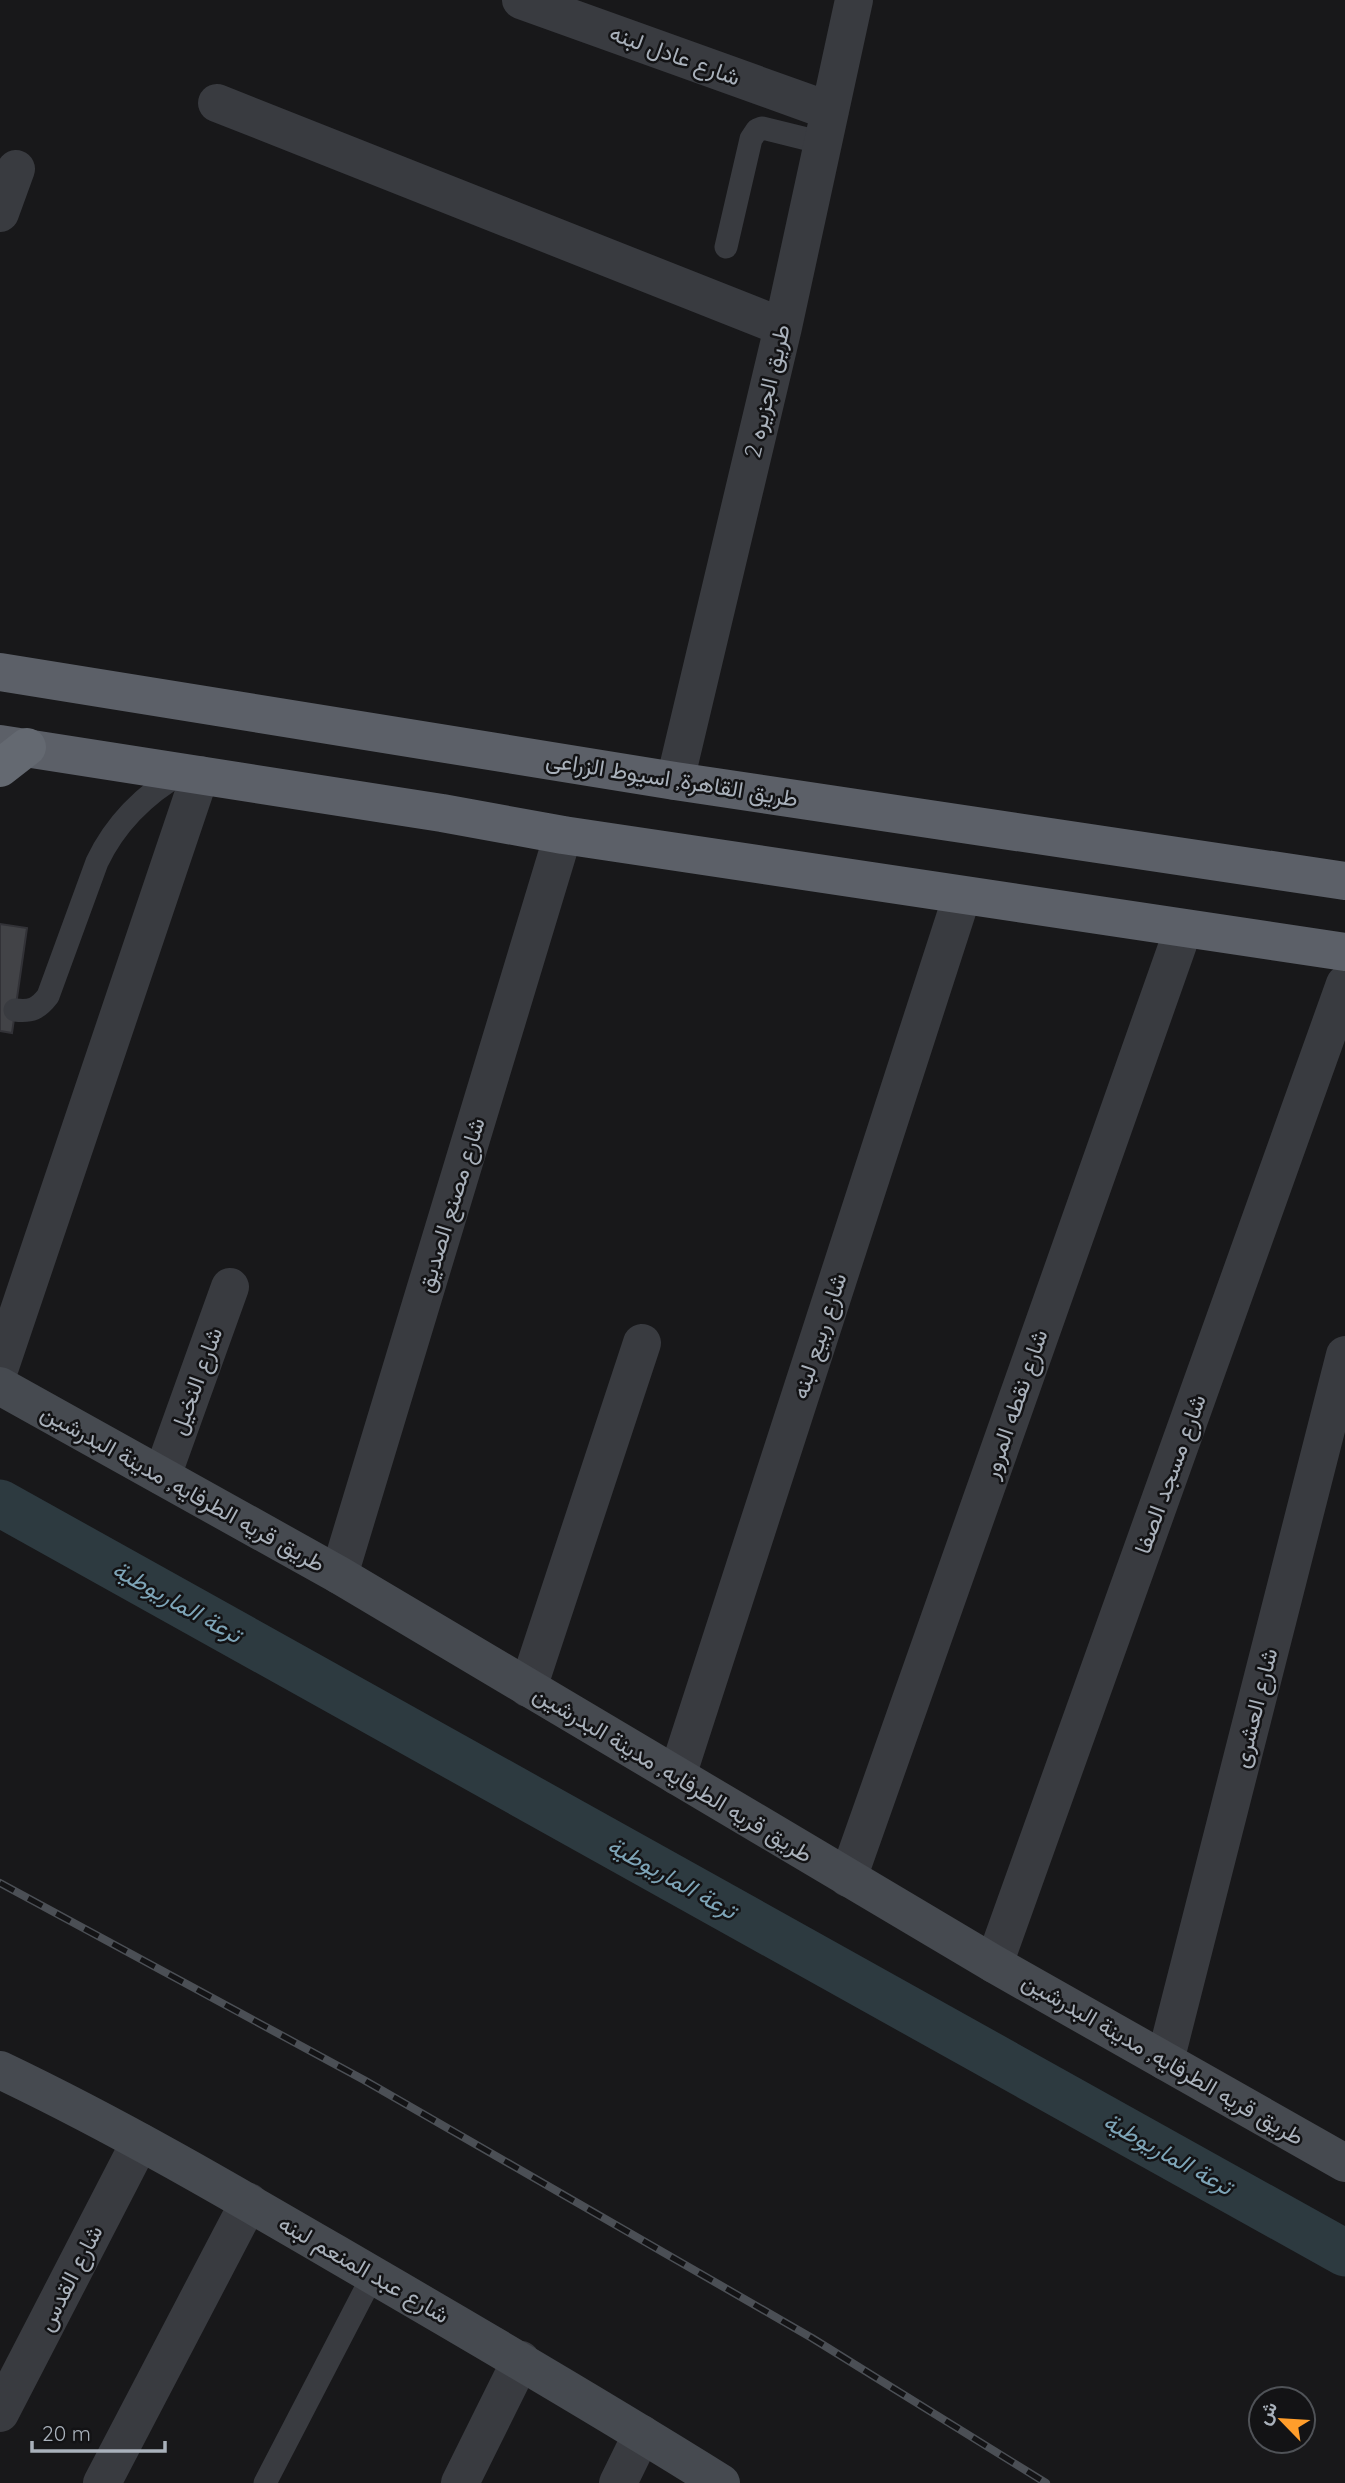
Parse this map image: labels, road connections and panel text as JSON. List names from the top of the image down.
{
  "streets": {
    "highway": ["طريق القاهرة, اسيوط الزراعى"],
    "main road": ["طريق قريه الطرفايه, مدينة البدرشين", "شارع عبد المنعم لبنه"],
    "street": [
      "شارع عادل لبنه",
      "طريق الجزيره 2",
      "شارع مصنع الصديق",
      "شارع ربيع لبنه",
      "شارع النخيل",
      "شارع نقطه المرور",
      "شارع مسجد الصفا",
      "شارع العشرى",
      "شارع القدس"
    ]
  },
  "crossings": [
    ["شارع عادل لبنه", "طريق الجزيره 2"],
    ["طريق الجزيره 2", "طريق القاهرة, اسيوط الزراعى"],
    ["شارع مصنع الصديق", "طريق قريه الطرفايه, مدينة البدرشين"],
    ["شارع ربيع لبنه", "طريق قريه الطرفايه, مدينة البدرشين"],
    ["شارع النخيل", "طريق قريه الطرفايه, مدينة البدرشين"],
    ["شارع نقطه المرور", "طريق قريه الطرفايه, مدينة البدرشين"],
    ["شارع مسجد الصفا", "طريق قريه الطرفايه, مدينة البدرشين"],
    ["طريق قريه الطرفايه, مدينة البدرشين", "شارع العشرى"],
    ["شارع عبد المنعم لبنه", "شارع القدس"]
  ],
  "water": ["ترعة الماريوطية"],
  "scale_bar": "20 m",
  "north": "top left"
}
